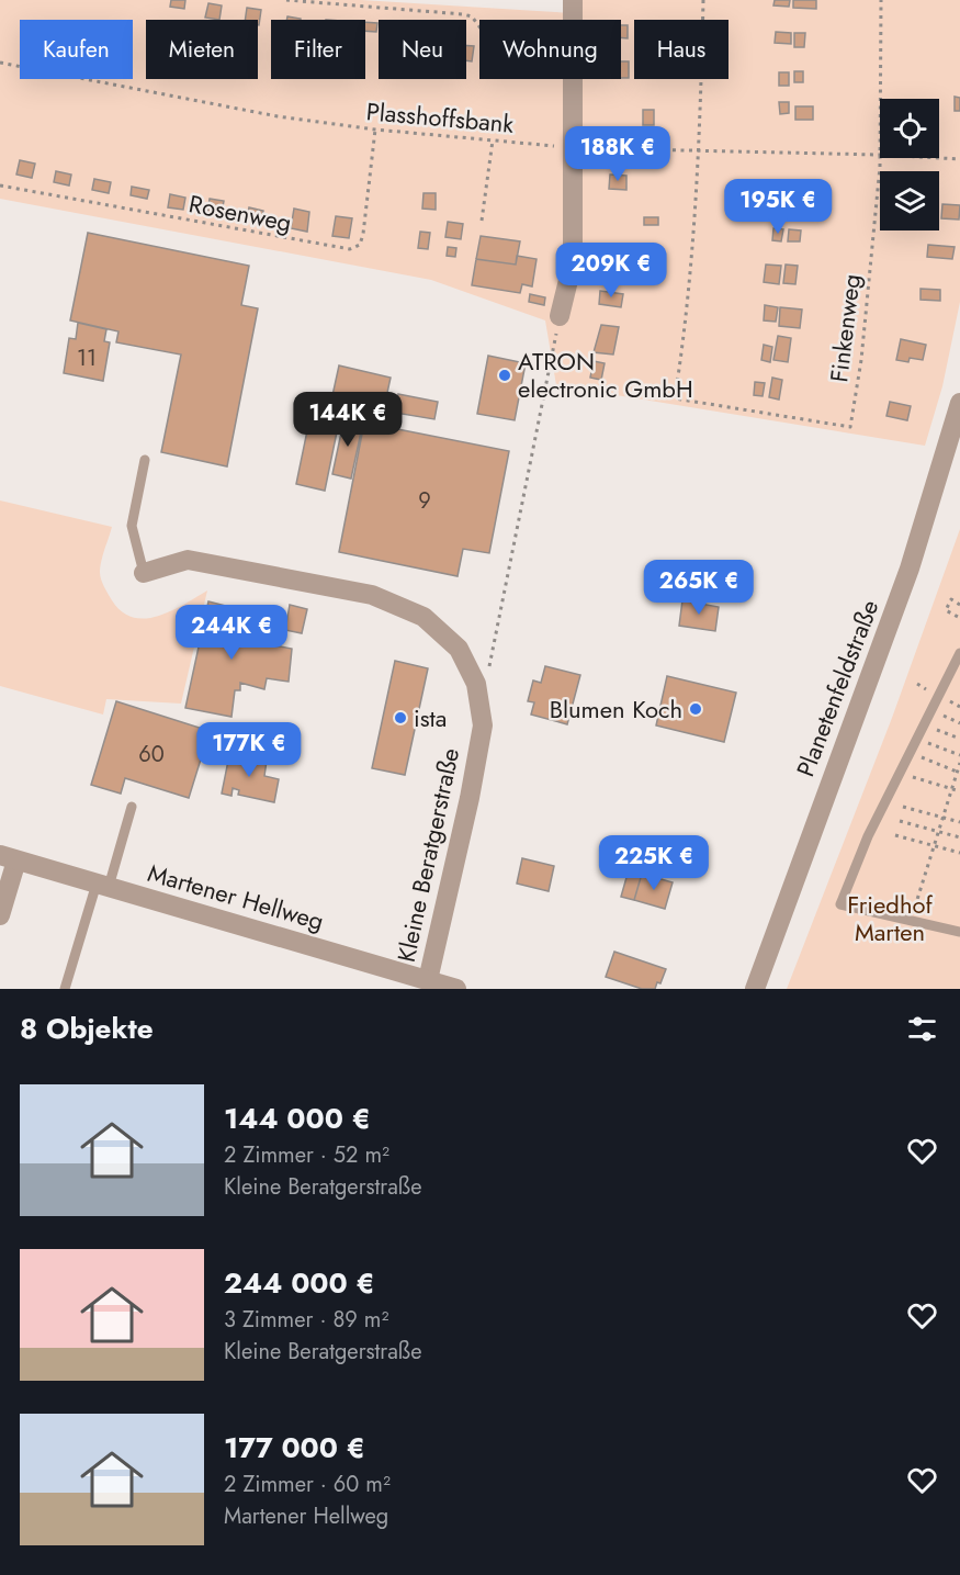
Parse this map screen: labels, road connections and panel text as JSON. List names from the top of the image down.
{
  "streets": {
    "street": ["Planetenfeldstraße", "Kleine Beratgerstraße", "Martener Hellweg"],
    "path": ["Plasshoffsbank", "Rosenweg", "Finkenweg"]
  },
  "crossings": [
    ["Plasshoffsbank", "Rosenweg"],
    ["Plasshoffsbank", "Finkenweg"],
    ["Kleine Beratgerstraße", "Martener Hellweg"]
  ],
  "parks": ["Friedhof Marten"],
  "places": ["ATRON electronic GmbH", "Blumen Koch", "ista"],
  "house_numbers": ["11", "9", "60"],
  "page": {
    "chip": [
      "Kaufen",
      "Mieten",
      "Filter",
      "Neu",
      "Wohnung",
      "Haus"
    ],
    "price": [
      "188K €",
      "195K €",
      "209K €",
      "144K €",
      "265K €",
      "244K €",
      "177K €",
      "225K €"
    ],
    "heading": "8 Objekte",
    "list": [
      {
        "name": "144 000 €",
        "note": "2 Zimmer · 52 m² · Kleine Beratgerstraße"
      },
      {
        "name": "244 000 €",
        "note": "3 Zimmer · 89 m² · Kleine Beratgerstraße"
      },
      {
        "name": "177 000 €",
        "note": "2 Zimmer · 60 m² · Martener Hellweg"
      }
    ]
  }
}
